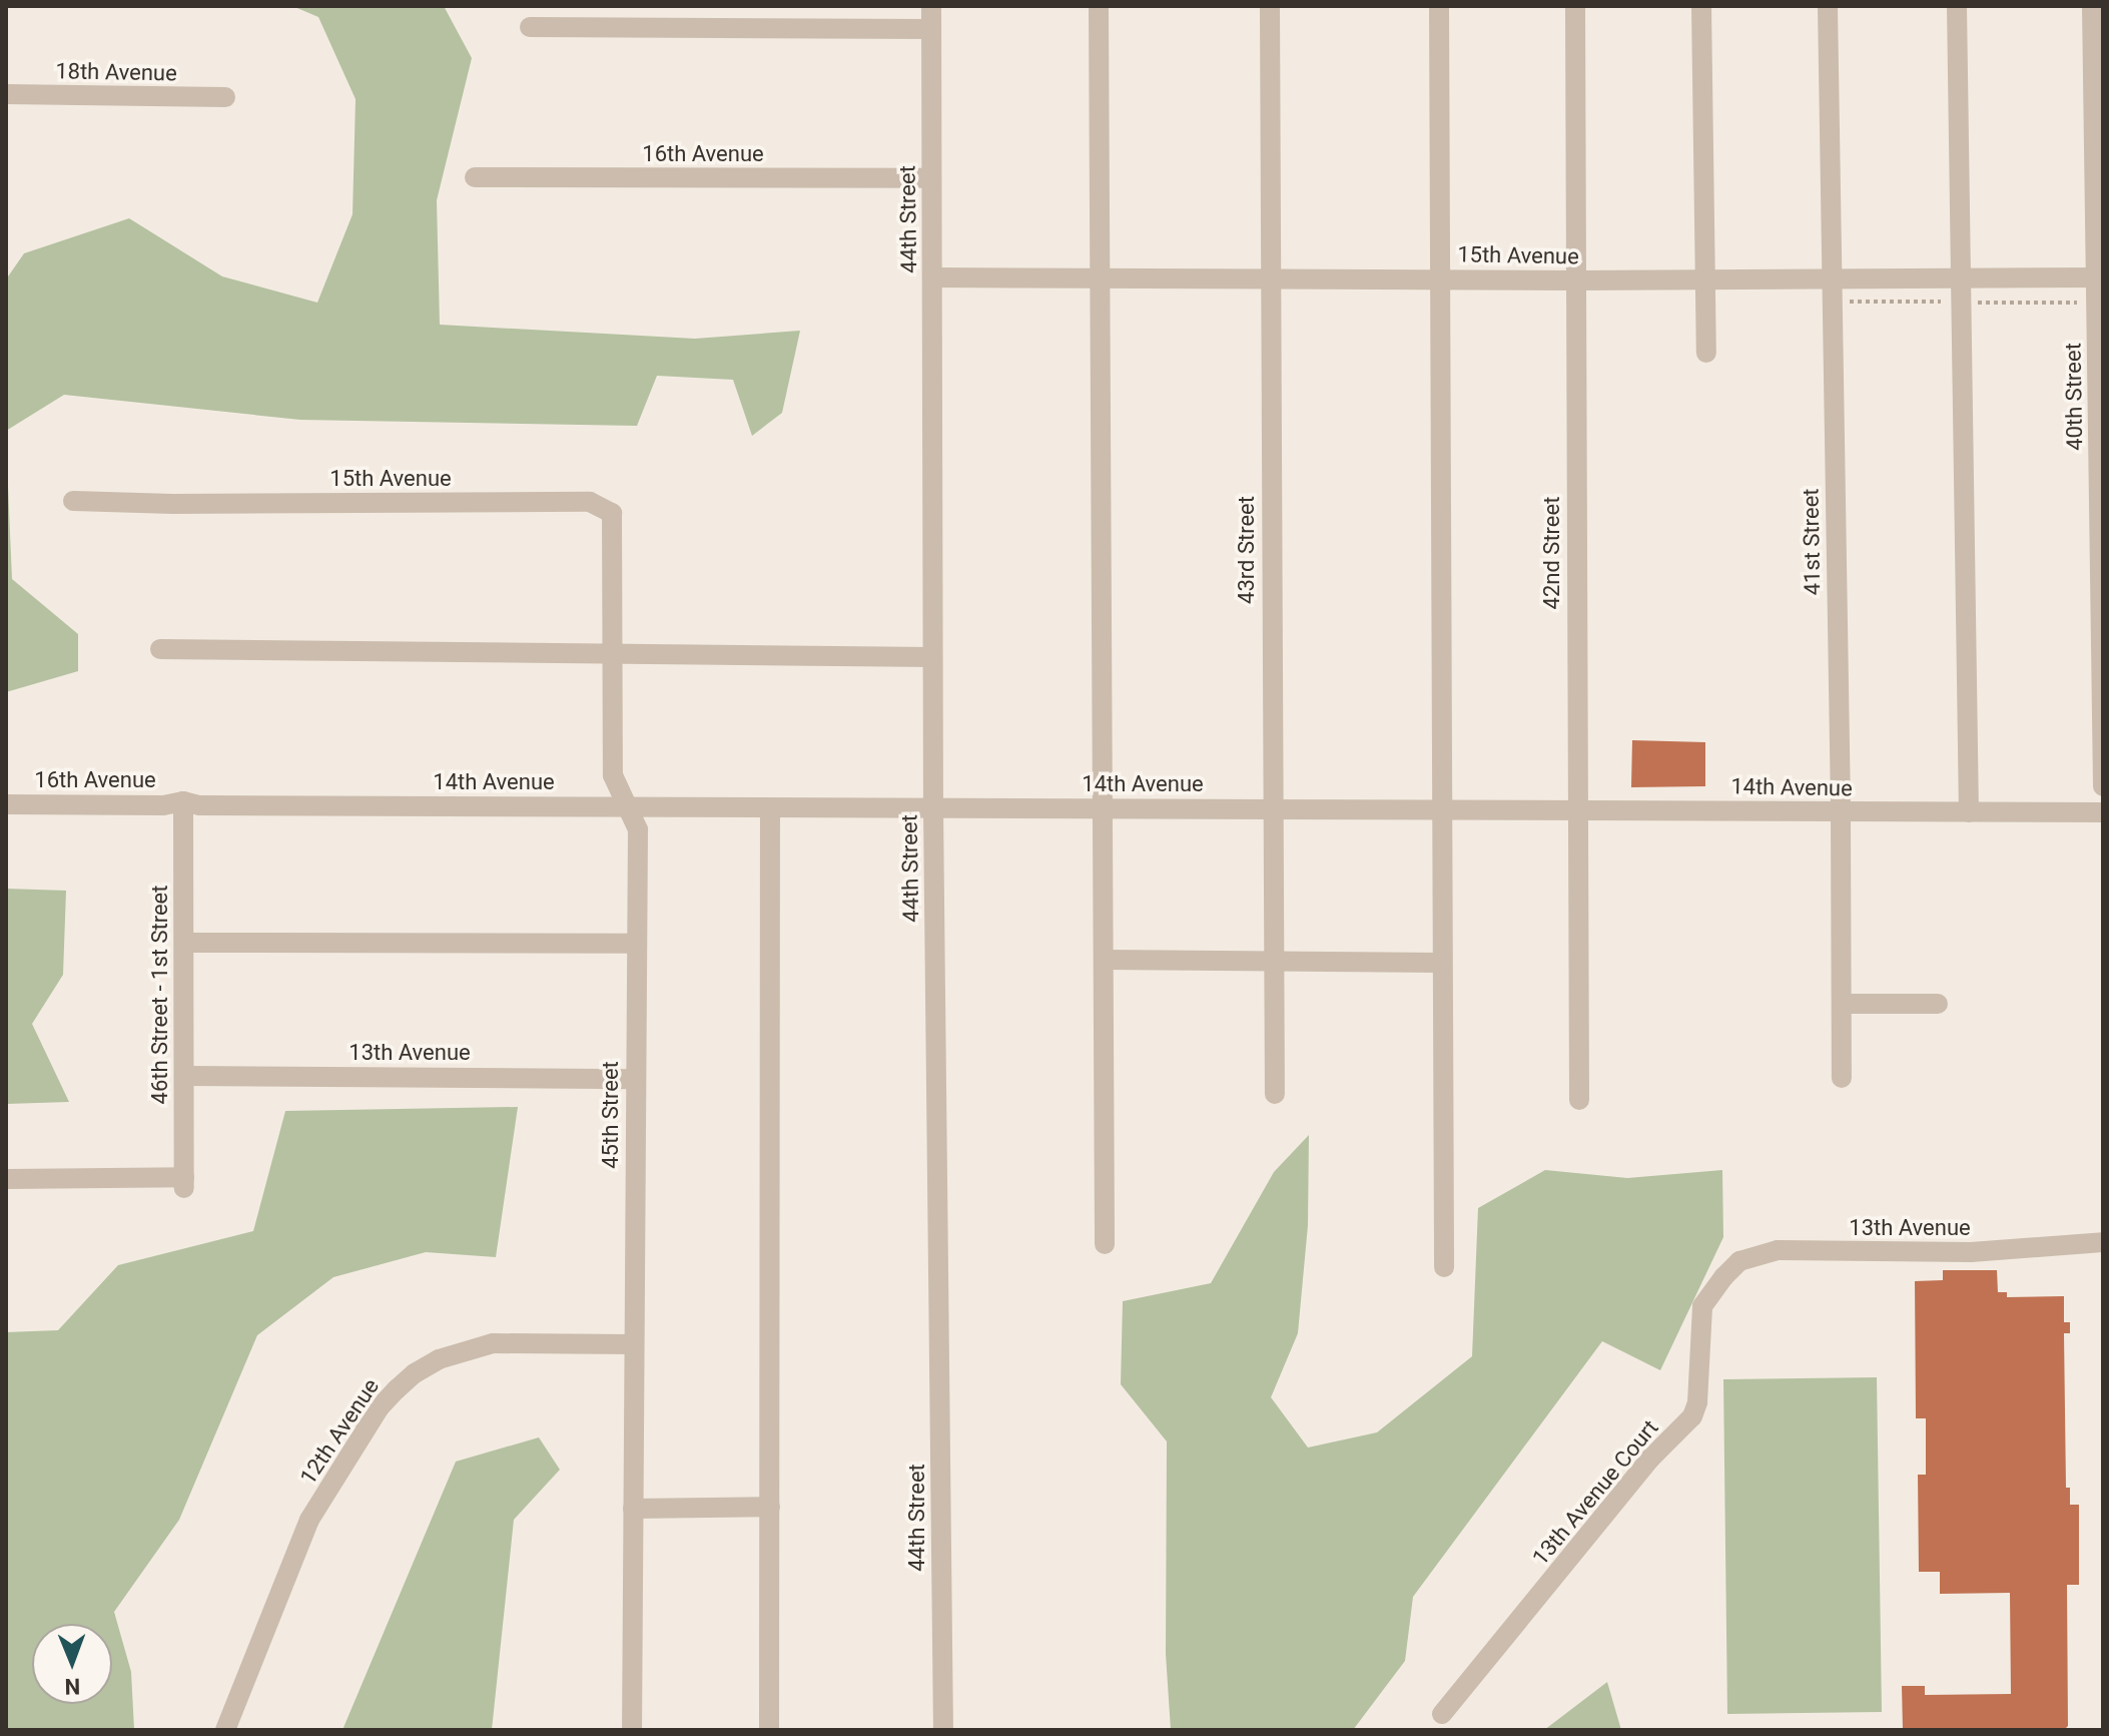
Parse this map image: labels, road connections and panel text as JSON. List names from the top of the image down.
{
  "streets": {
    "street": [
      "18th Avenue",
      "16th Avenue",
      "44th Street",
      "15th Avenue",
      "40th Street",
      "41st Street",
      "43rd Street",
      "42nd Street",
      "14th Avenue",
      "46th Street - 1st Street",
      "13th Avenue",
      "45th Street",
      "12th Avenue",
      "13th Avenue Court"
    ]
  },
  "crossings": [
    ["16th Avenue", "44th Street"],
    ["16th Avenue", "14th Avenue"],
    ["16th Avenue", "46th Street - 1st Street"],
    ["44th Street", "15th Avenue"],
    ["44th Street", "14th Avenue"],
    ["15th Avenue", "40th Street"],
    ["15th Avenue", "41st Street"],
    ["15th Avenue", "43rd Street"],
    ["15th Avenue", "42nd Street"],
    ["15th Avenue", "45th Street"],
    ["41st Street", "14th Avenue"],
    ["43rd Street", "14th Avenue"],
    ["42nd Street", "14th Avenue"],
    ["14th Avenue", "46th Street - 1st Street"],
    ["14th Avenue", "45th Street"],
    ["46th Street - 1st Street", "13th Avenue"],
    ["13th Avenue", "45th Street"],
    ["13th Avenue", "13th Avenue Court"],
    ["45th Street", "12th Avenue"]
  ],
  "north": "bottom"
}
